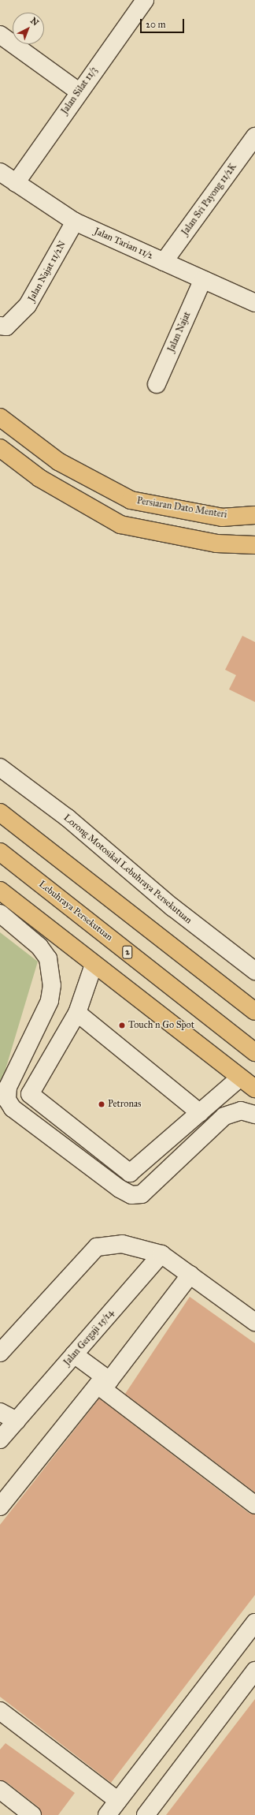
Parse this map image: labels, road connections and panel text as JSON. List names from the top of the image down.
{
  "streets": {
    "main road": ["Persiaran Dato Menteri", "Lebuhraya Persekutuan", "2"],
    "street": [
      "Jalan Silat 11/3",
      "Jalan Sri Payong 11/2K",
      "Jalan Tarian 11/2",
      "Jalan Najat 11/2N",
      "Jalan Najat",
      "Lorong Motosikal Lebuhraya Persekutuan",
      "Jalan Gergaji 15/14"
    ]
  },
  "crossings": [
    ["Jalan Silat 11/3", "Jalan Tarian 11/2"],
    ["Jalan Sri Payong 11/2K", "Jalan Tarian 11/2"],
    ["Jalan Tarian 11/2", "Jalan Najat 11/2N"],
    ["Jalan Tarian 11/2", "Jalan Najat"]
  ],
  "places": ["Touch n Go Spot", "Petronas"],
  "scale_bar": "20 m",
  "north": "top right"
}
